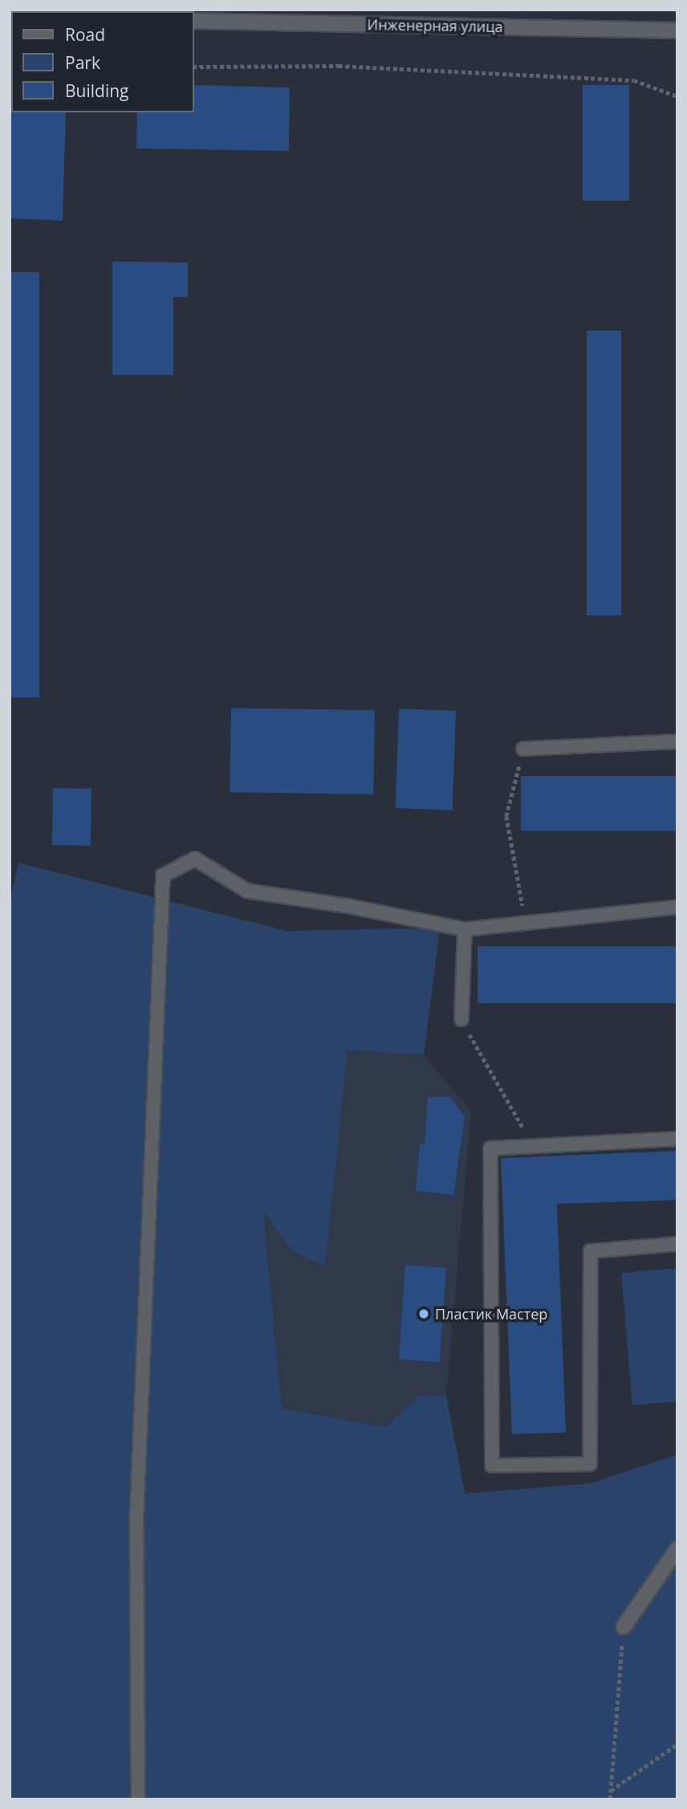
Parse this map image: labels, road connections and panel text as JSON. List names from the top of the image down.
{
  "streets": {
    "street": ["Инженерная улица"]
  },
  "places": ["Пластик Мастер"],
  "legend": ["Road", "Park", "Building"]
}
